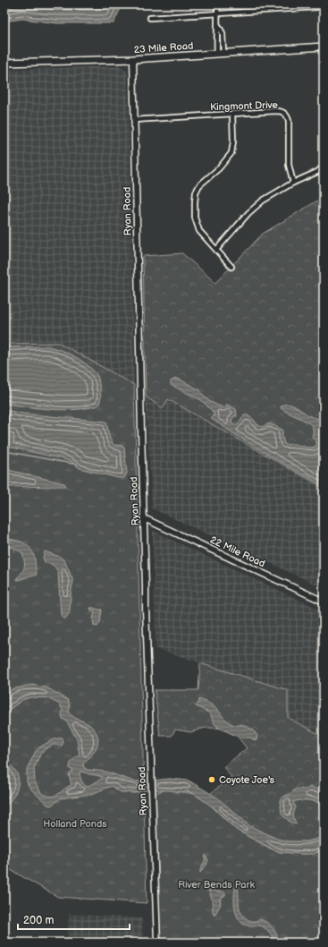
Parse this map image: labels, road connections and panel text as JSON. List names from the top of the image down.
{
  "streets": {
    "main road": ["23 Mile Road"],
    "street": ["Kingmont Drive", "Ryan Road", "22 Mile Road"]
  },
  "crossings": [
    ["23 Mile Road", "Ryan Road"],
    ["Kingmont Drive", "Ryan Road"],
    ["Ryan Road", "22 Mile Road"]
  ],
  "parks": ["Holland Ponds", "River Bends Park"],
  "places": ["Coyote Joe's"],
  "scale_bar": "200 m"
}
